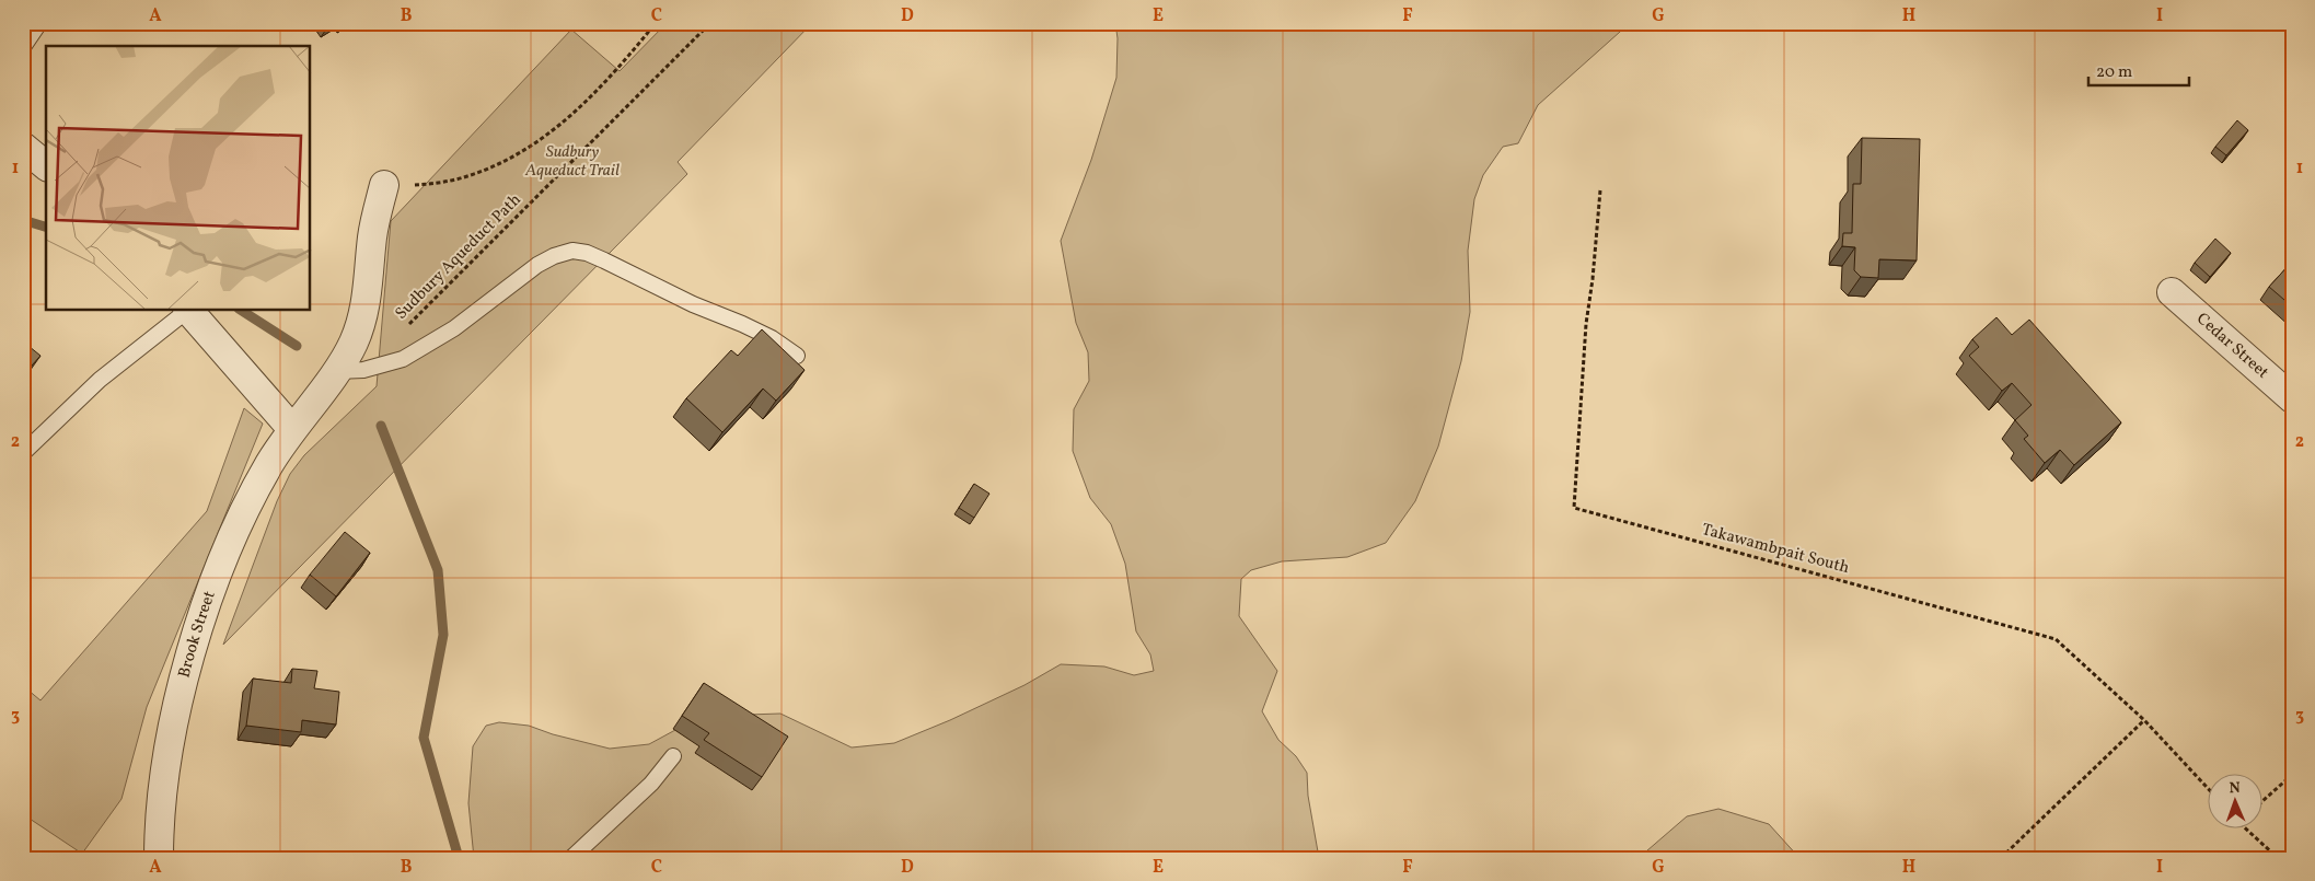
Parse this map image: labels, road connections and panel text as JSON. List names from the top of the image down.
{
  "streets": {
    "street": ["Cedar Street", "Brook Street"],
    "path": ["Sudbury Aqueduct Path", "Takawambpait South"]
  },
  "parks": ["Sudbury Aqueduct Trail"],
  "scale_bar": "20 m",
  "north": "top",
  "grid": {
    "columns": [
      "A",
      "B",
      "C",
      "D",
      "E",
      "F",
      "G",
      "H",
      "I"
    ],
    "rows": ["1", "2", "3"]
  }
}
